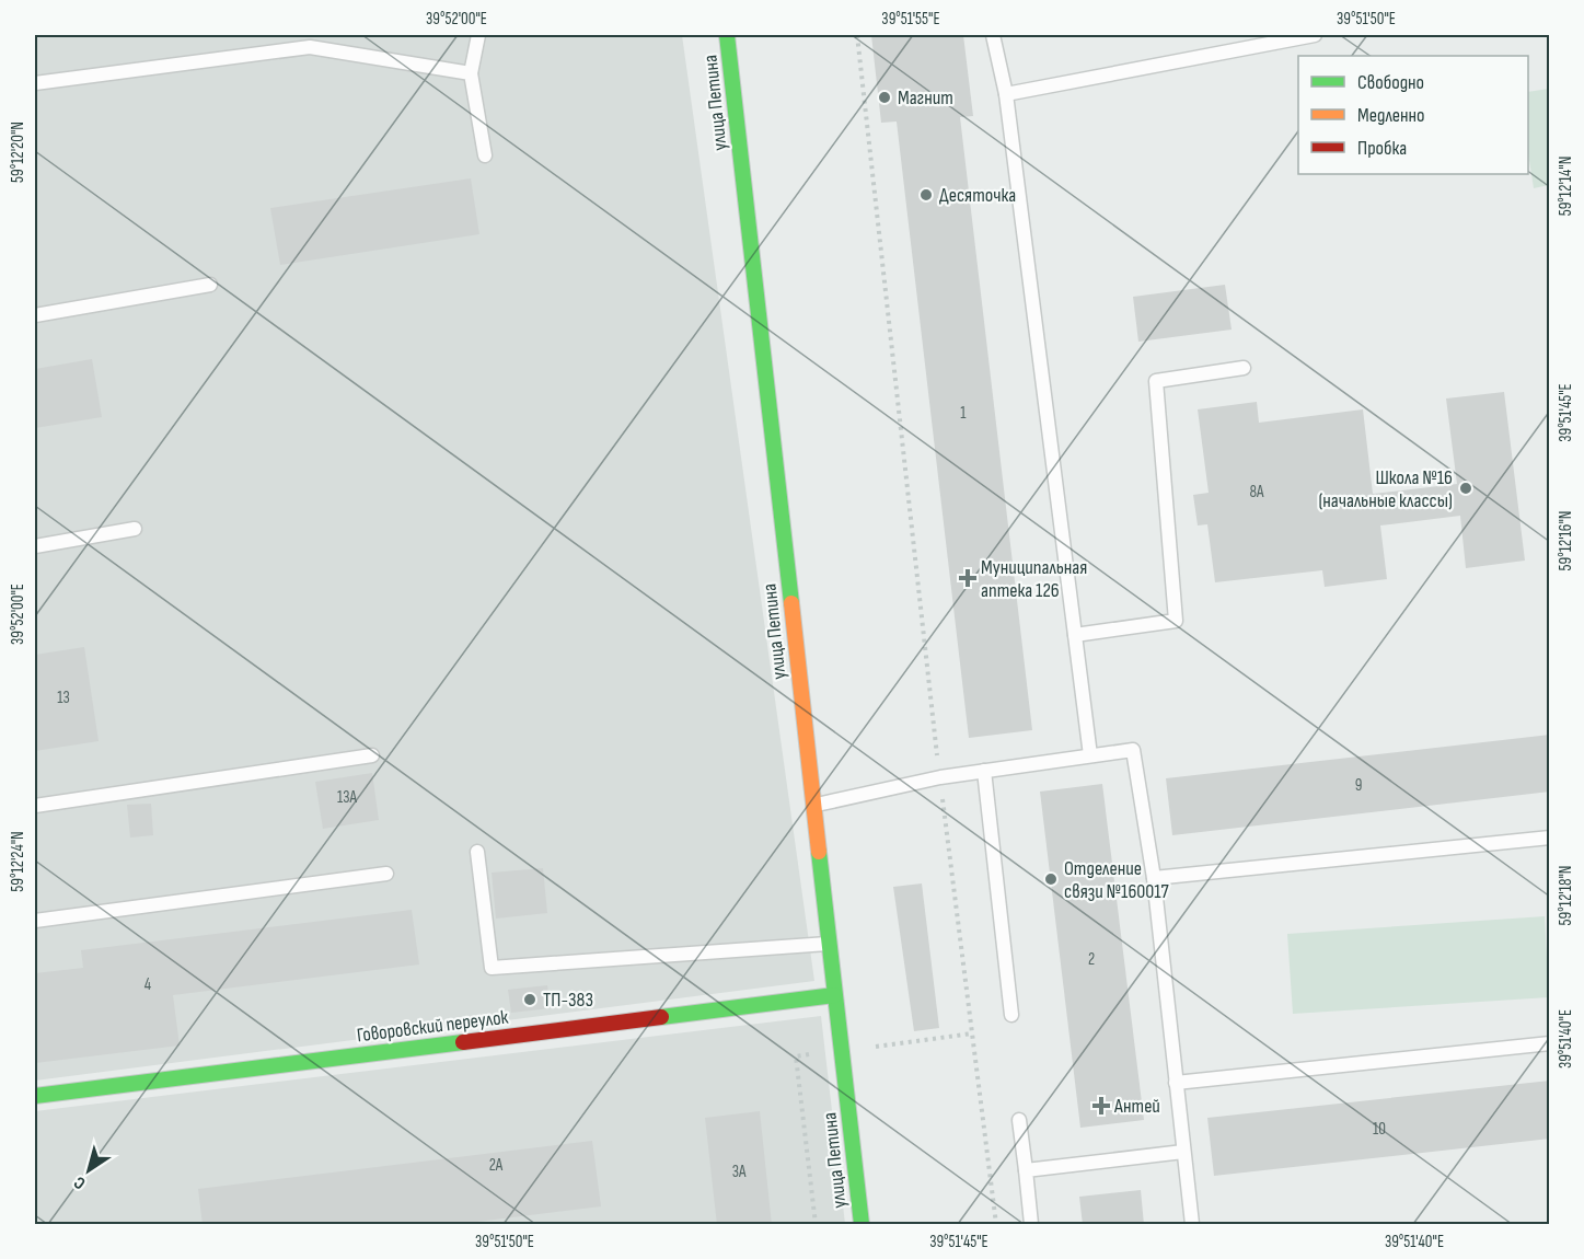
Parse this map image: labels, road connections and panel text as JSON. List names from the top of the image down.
{
  "streets": {
    "street": ["улица Петина", "Говоровский переулок"]
  },
  "crossings": [
    ["улица Петина", "Говоровский переулок"]
  ],
  "places": {
    "other": [
      "Магнит",
      "Десяточка",
      "Школа №16 (начальные классы)",
      "Отделение связи №160017",
      "ТП-383"
    ],
    "health": ["Муниципальная аптека 126", "Антей"]
  },
  "house_numbers": [
    "1",
    "8А",
    "13",
    "9",
    "13А",
    "2",
    "4",
    "10",
    "2А",
    "3А"
  ],
  "legend": ["Свободно", "Медленно", "Пробка"],
  "north": "bottom left",
  "coordinates": [
    "39°52'00\"E",
    "39°51'55\"E",
    "39°51'50\"E",
    "59°12'20\"N",
    "59°12'14\"N",
    "39°51'45\"E",
    "59°12'16\"N",
    "59°12'24\"N",
    "59°12'18\"N",
    "39°51'40\"E"
  ]
}
